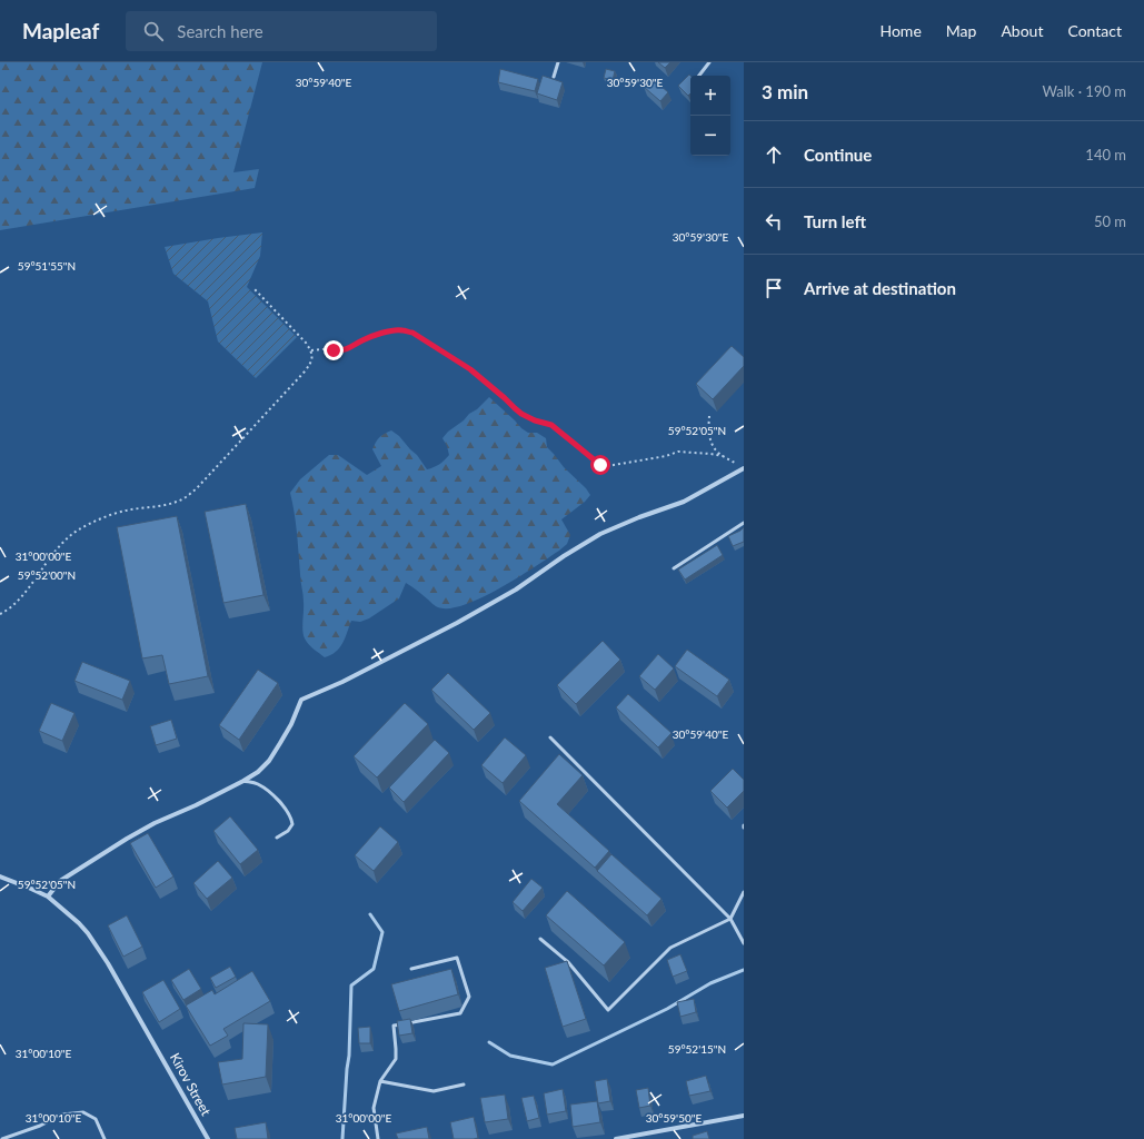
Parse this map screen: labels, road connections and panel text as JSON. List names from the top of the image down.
{
  "streets": {
    "street": ["Kirov Street"]
  },
  "page": {
    "header": "Mapleaf",
    "search": "Search here",
    "nav": [
      "Home",
      "Map",
      "About",
      "Contact"
    ],
    "heading": ["3 min", "Walk · 190 m"],
    "map_buttons": ["+", "−"],
    "list": [
      ["Continue", "140 m"],
      ["Turn left", "50 m"],
      "Arrive at destination"
    ]
  },
  "coordinates": [
    "30°59'40\"E",
    "30°59'30\"E",
    "59°51'55\"N",
    "59°52'05\"N",
    "31°00'00\"E",
    "59°52'00\"N",
    "59°52'15\"N",
    "31°00'10\"E",
    "30°59'50\"E"
  ]
}
